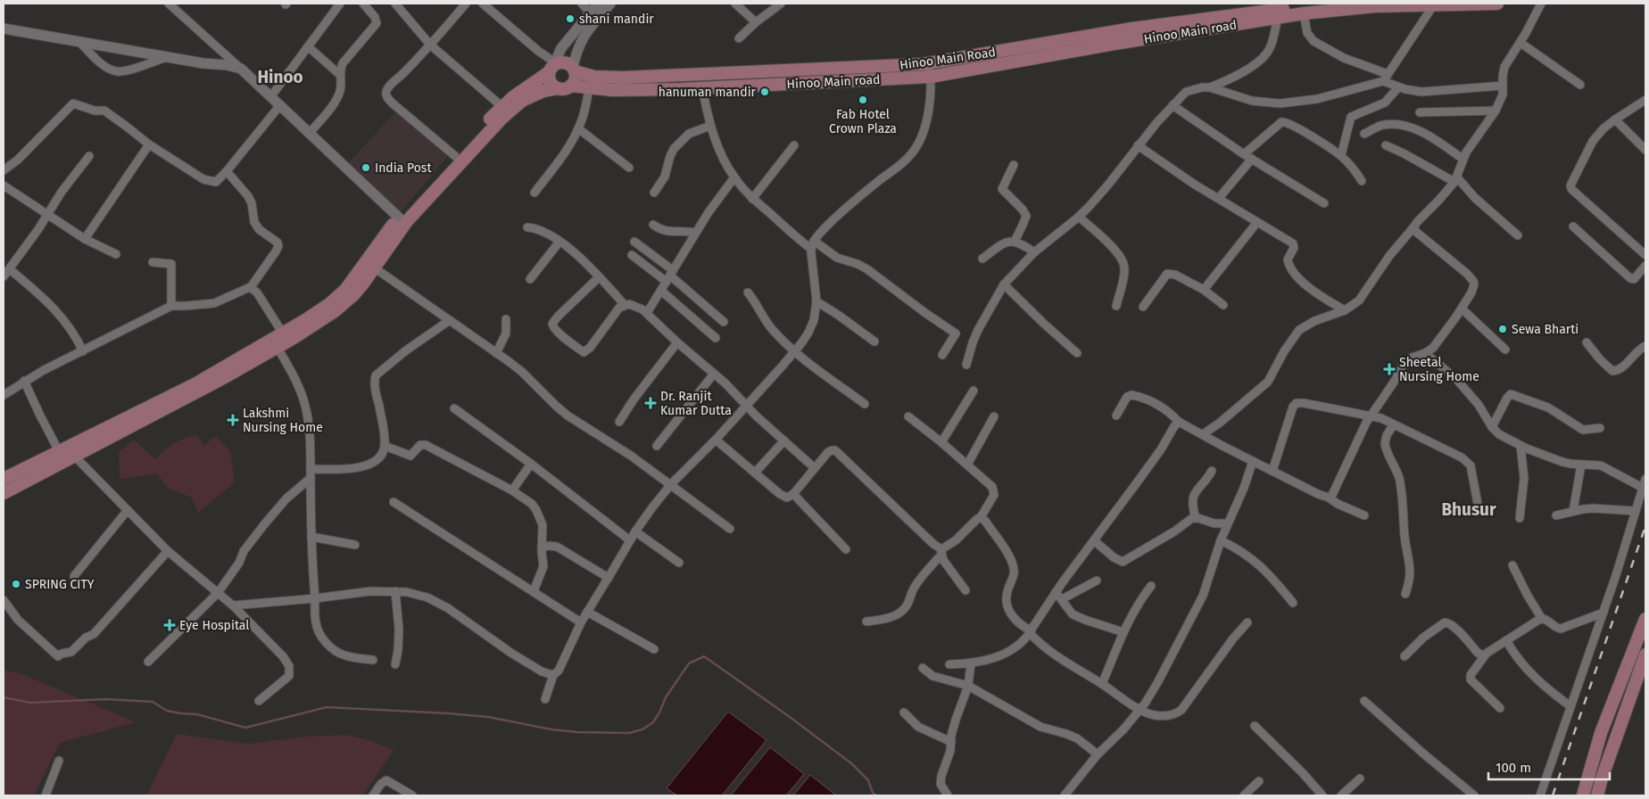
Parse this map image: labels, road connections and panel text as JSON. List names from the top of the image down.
{
  "streets": {
    "main road": ["Hinoo Main road", "Hinoo Main Road"]
  },
  "crossings": [
    ["Hinoo Main road", "Hinoo Main Road"]
  ],
  "districts": ["Hinoo", "Bhusur"],
  "places": {
    "other": [
      "shani mandir",
      "hanuman mandir",
      "Fab Hotel Crown Plaza",
      "India Post",
      "Sewa Bharti",
      "SPRING CITY"
    ],
    "health": [
      "Sheetal Nursing Home",
      "Dr. Ranjit Kumar Dutta",
      "Lakshmi Nursing Home",
      "Eye Hospital"
    ]
  },
  "scale_bar": "100 m"
}
